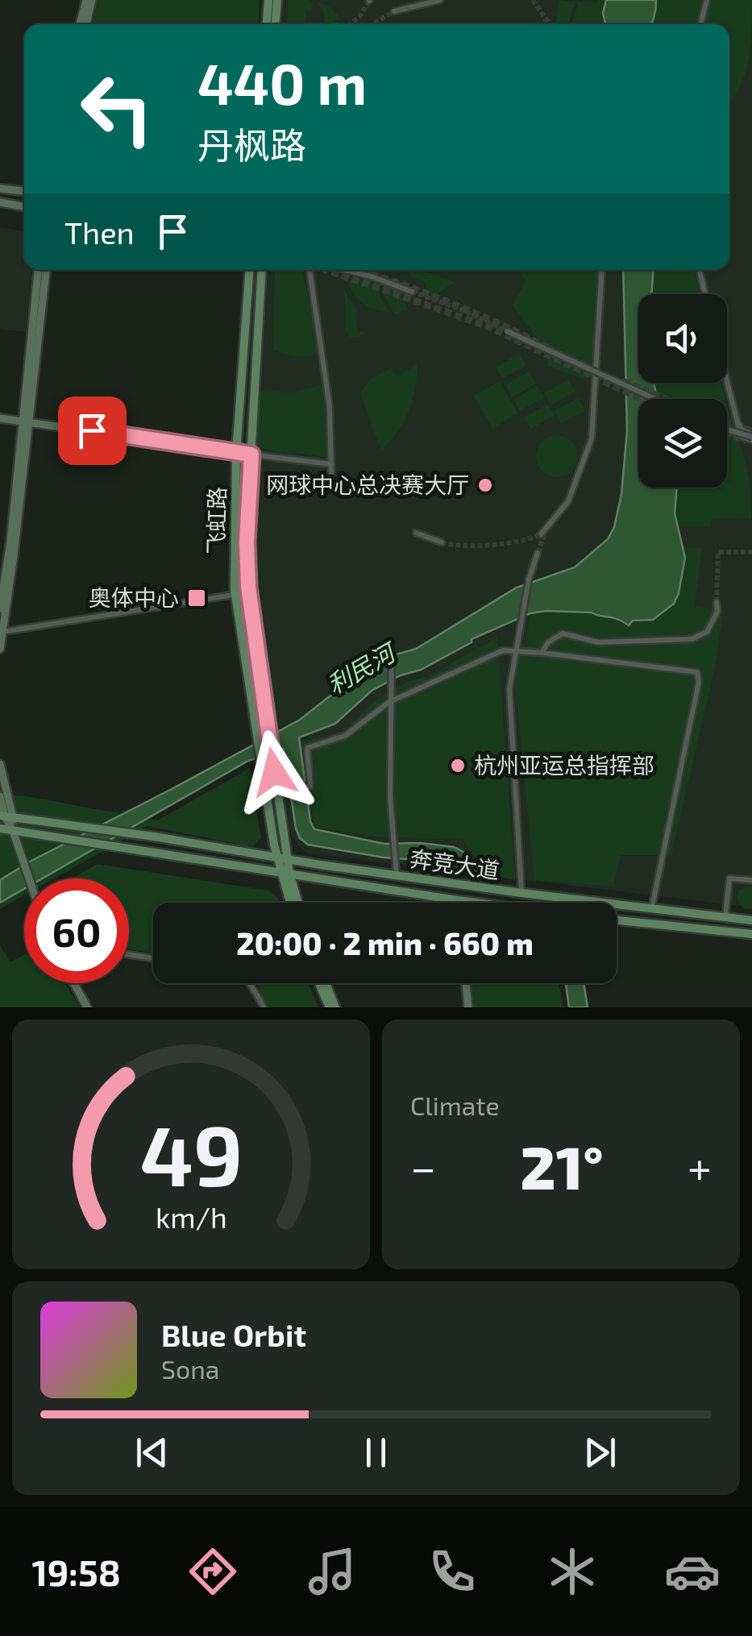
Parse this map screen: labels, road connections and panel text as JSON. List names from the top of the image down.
{
  "streets": {
    "main road": ["飞虹路", "奔竞大道"]
  },
  "crossings": [
    ["飞虹路", "奔竞大道"]
  ],
  "water": ["利民河"],
  "places": {
    "other": ["网球中心总决赛大厅", "杭州亚运总指挥部"],
    "transit": ["奥体中心"]
  },
  "page": {
    "turn": ["440 m", "丹枫路"],
    "then": "Then",
    "limit": "60",
    "trip": "20:00 · 2 min · 660 m",
    "tile": "Climate",
    "heat": ["−", "21°", "+"],
    "song": ["Blue Orbit", "Sona"],
    "tabs": "19:58",
    "gauge": ["49", "km/h"]
  }
}
